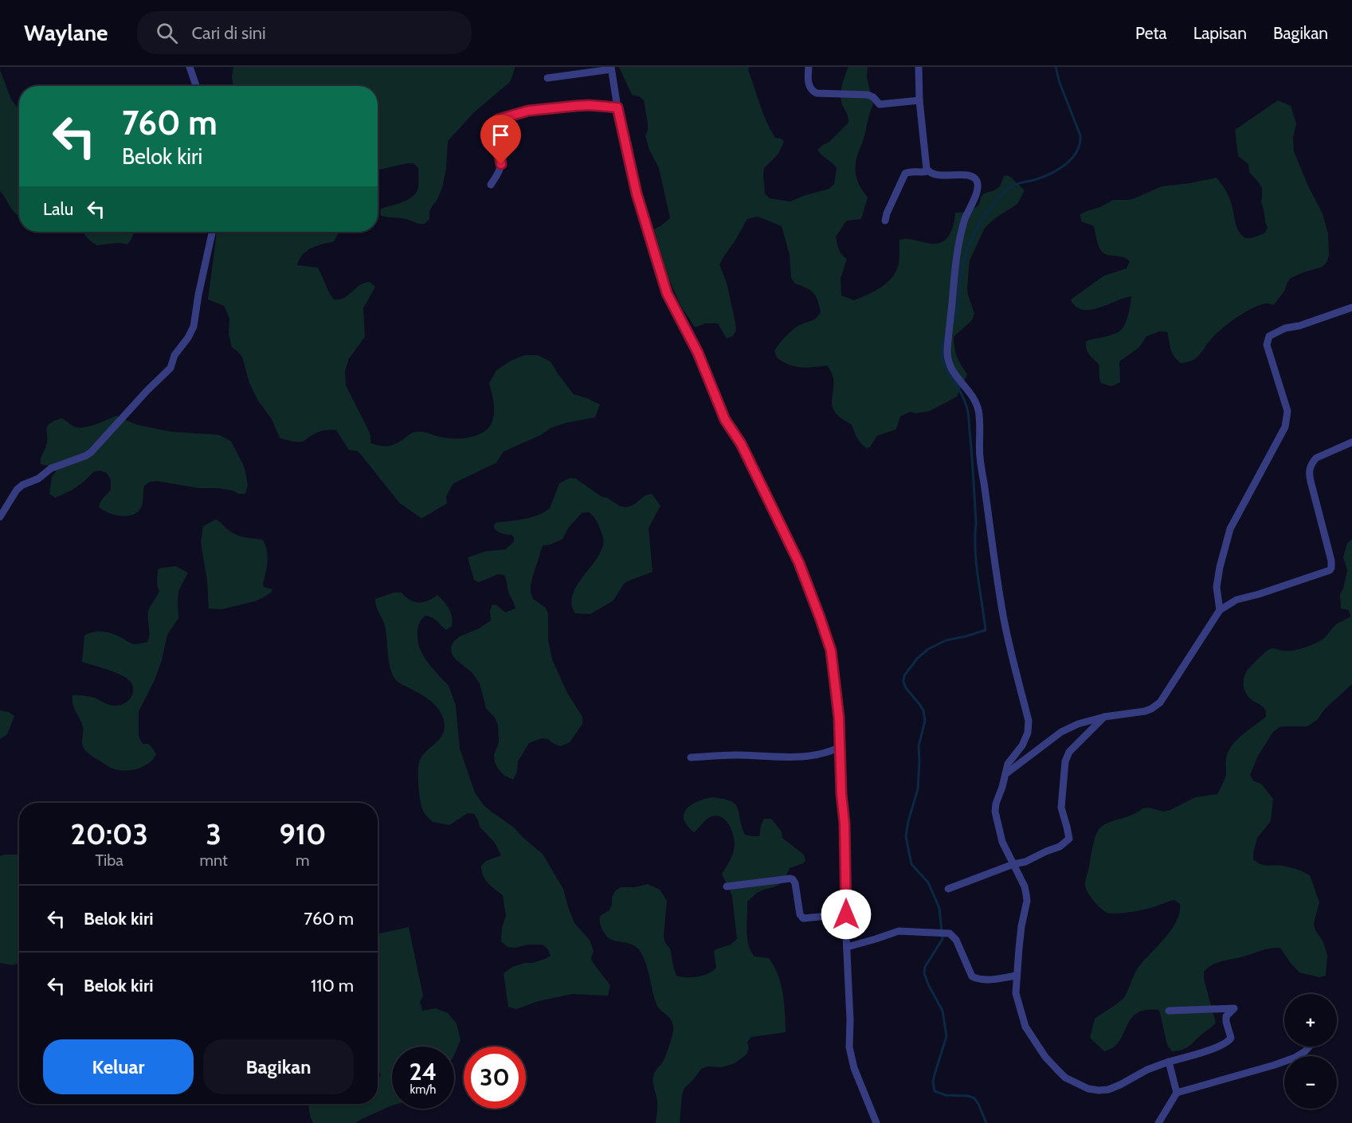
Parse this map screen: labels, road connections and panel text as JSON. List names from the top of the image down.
{
  "page": {
    "header": "Waylane",
    "search": "Cari di sini",
    "nav": ["Peta", "Lapisan", "Bagikan"],
    "turn": ["760 m", "Belok kiri"],
    "then": "Lalu",
    "eta": [
      "20:03",
      "Tiba",
      "3",
      "mnt",
      "910",
      "m"
    ],
    "list": [
      {
        "name": "Belok kiri",
        "value": "760 m"
      },
      {
        "name": "Belok kiri",
        "value": "110 m"
      }
    ],
    "map_buttons": ["+", "−"],
    "buttons": ["Keluar", "Bagikan"],
    "speed": "24 km/h",
    "limit": "30"
  }
}
